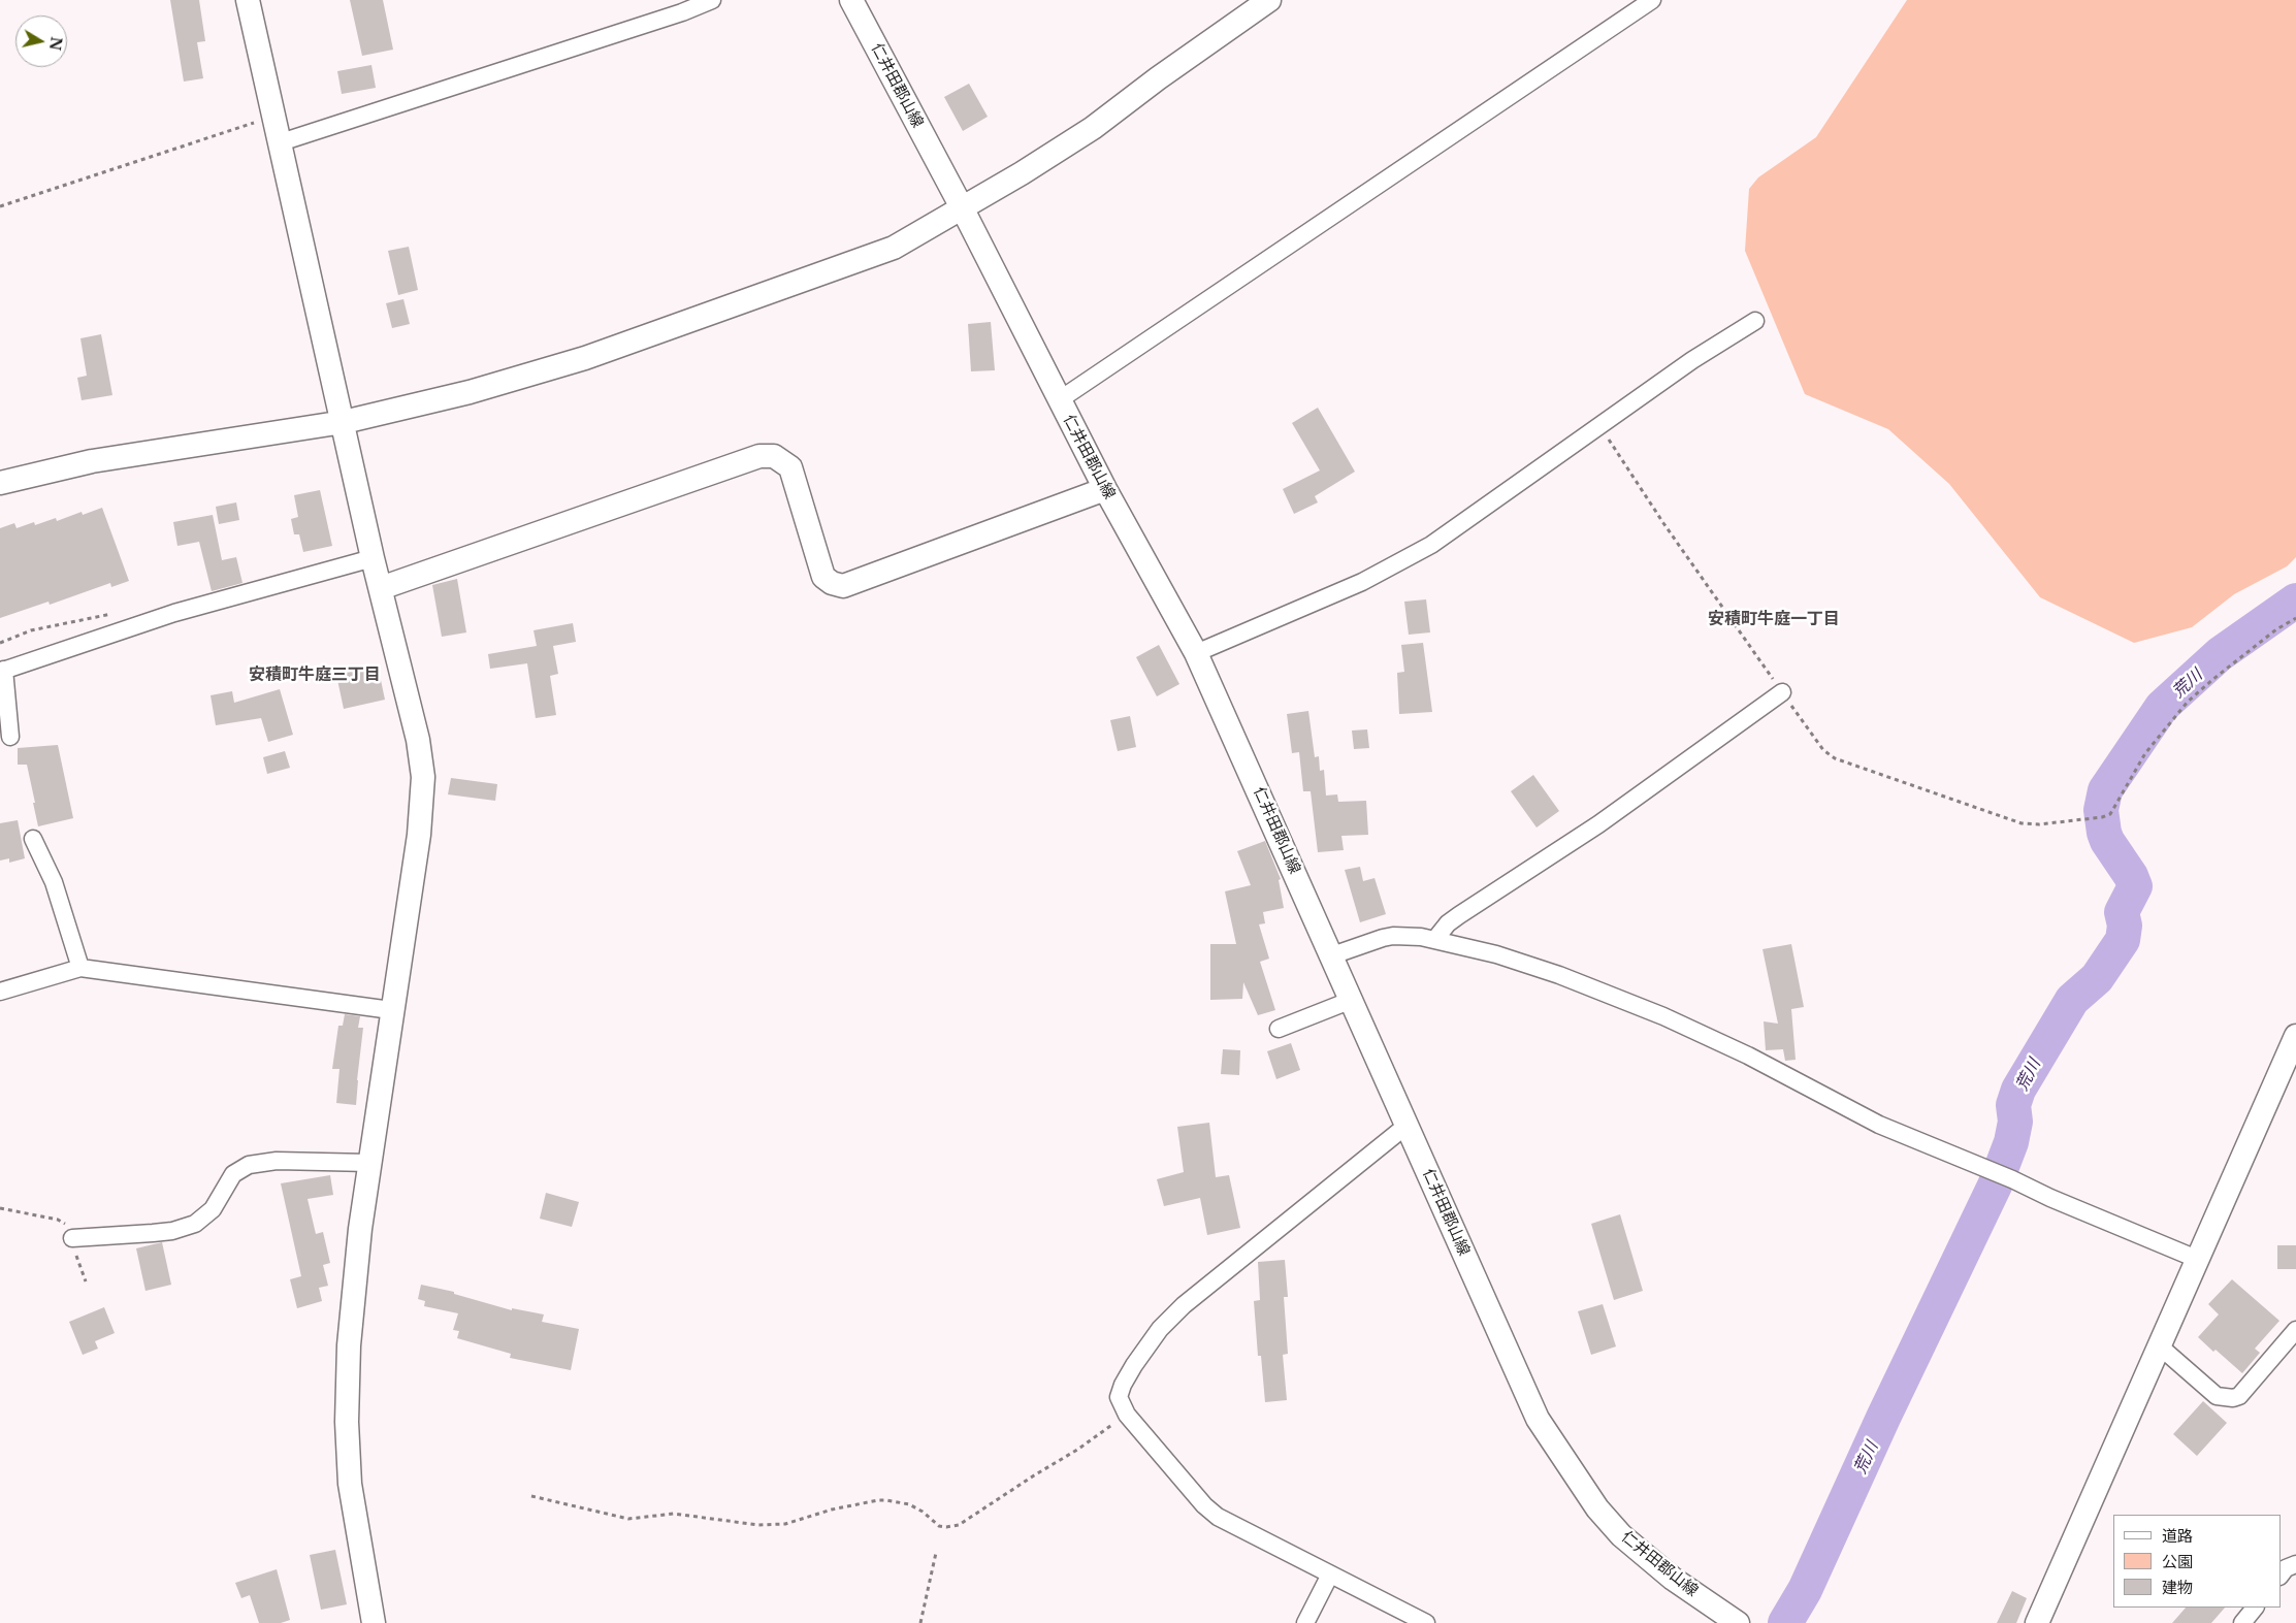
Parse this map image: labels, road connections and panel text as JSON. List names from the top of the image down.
{
  "streets": {
    "street": ["仁井田郡山線"]
  },
  "districts": ["安積町牛庭一丁目", "安積町牛庭三丁目"],
  "water": ["荒川"],
  "legend": ["道路", "公園", "建物"],
  "north": "right"
}
